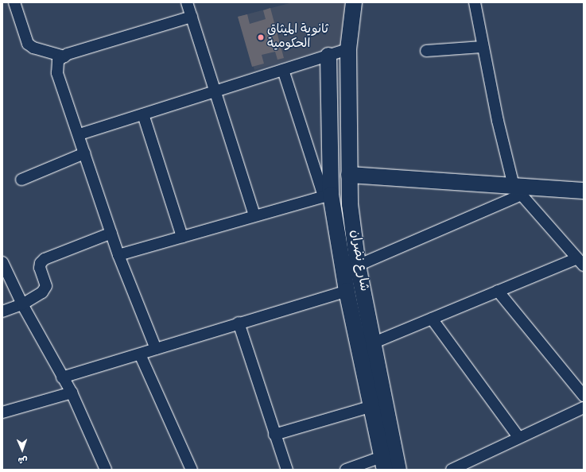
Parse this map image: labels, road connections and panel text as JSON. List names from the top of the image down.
{
  "streets": {
    "street": ["شارع نضران"]
  },
  "places": ["ثانوية الميثاق الحكومية"],
  "north": "bottom"
}
